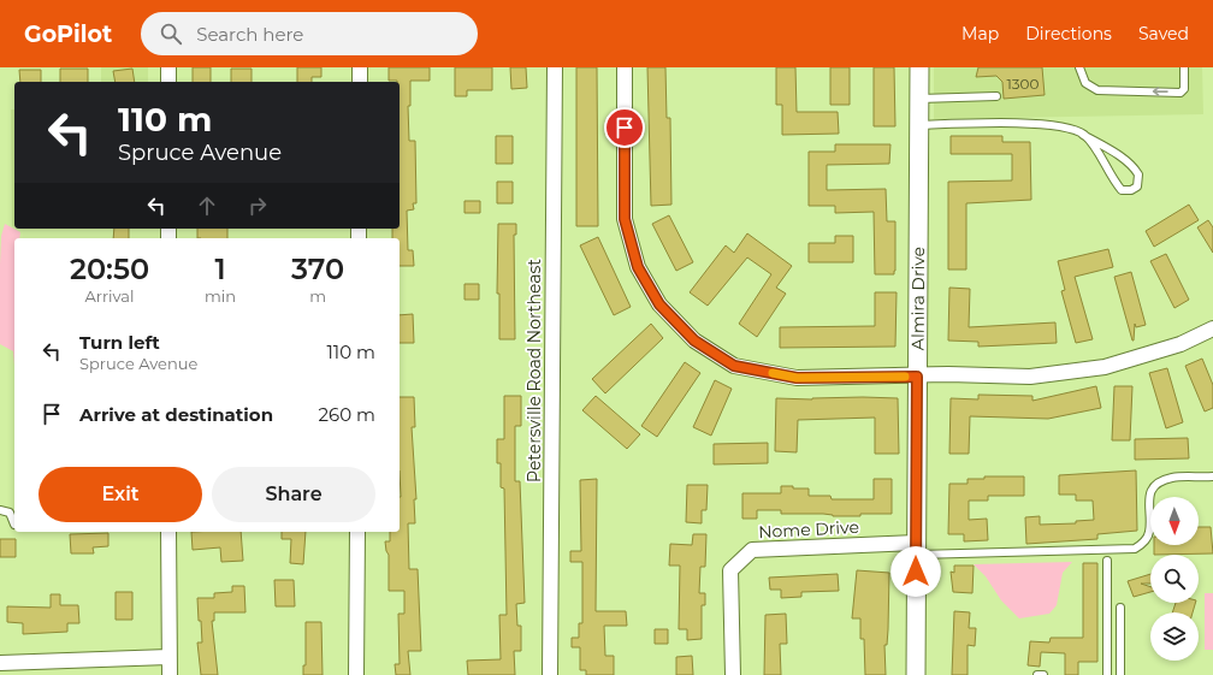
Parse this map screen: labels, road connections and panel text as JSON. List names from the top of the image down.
{
  "streets": {
    "street": ["Almira Drive", "Petersville Road Northeast", "Nome Drive"]
  },
  "crossings": [
    ["Almira Drive", "Nome Drive"]
  ],
  "house_numbers": ["1300"],
  "north": "bottom",
  "page": {
    "header": "GoPilot",
    "search": "Search here",
    "nav": ["Map", "Directions", "Saved"],
    "turn": ["110 m", "Spruce Avenue"],
    "eta": [
      "20:50",
      "Arrival",
      "1",
      "min",
      "370",
      "m"
    ],
    "list": [
      {
        "name": "Turn left",
        "note": "Spruce Avenue",
        "value": "110 m"
      },
      {
        "name": "Arrive at destination",
        "value": "260 m"
      }
    ],
    "buttons": ["Exit", "Share"]
  }
}
